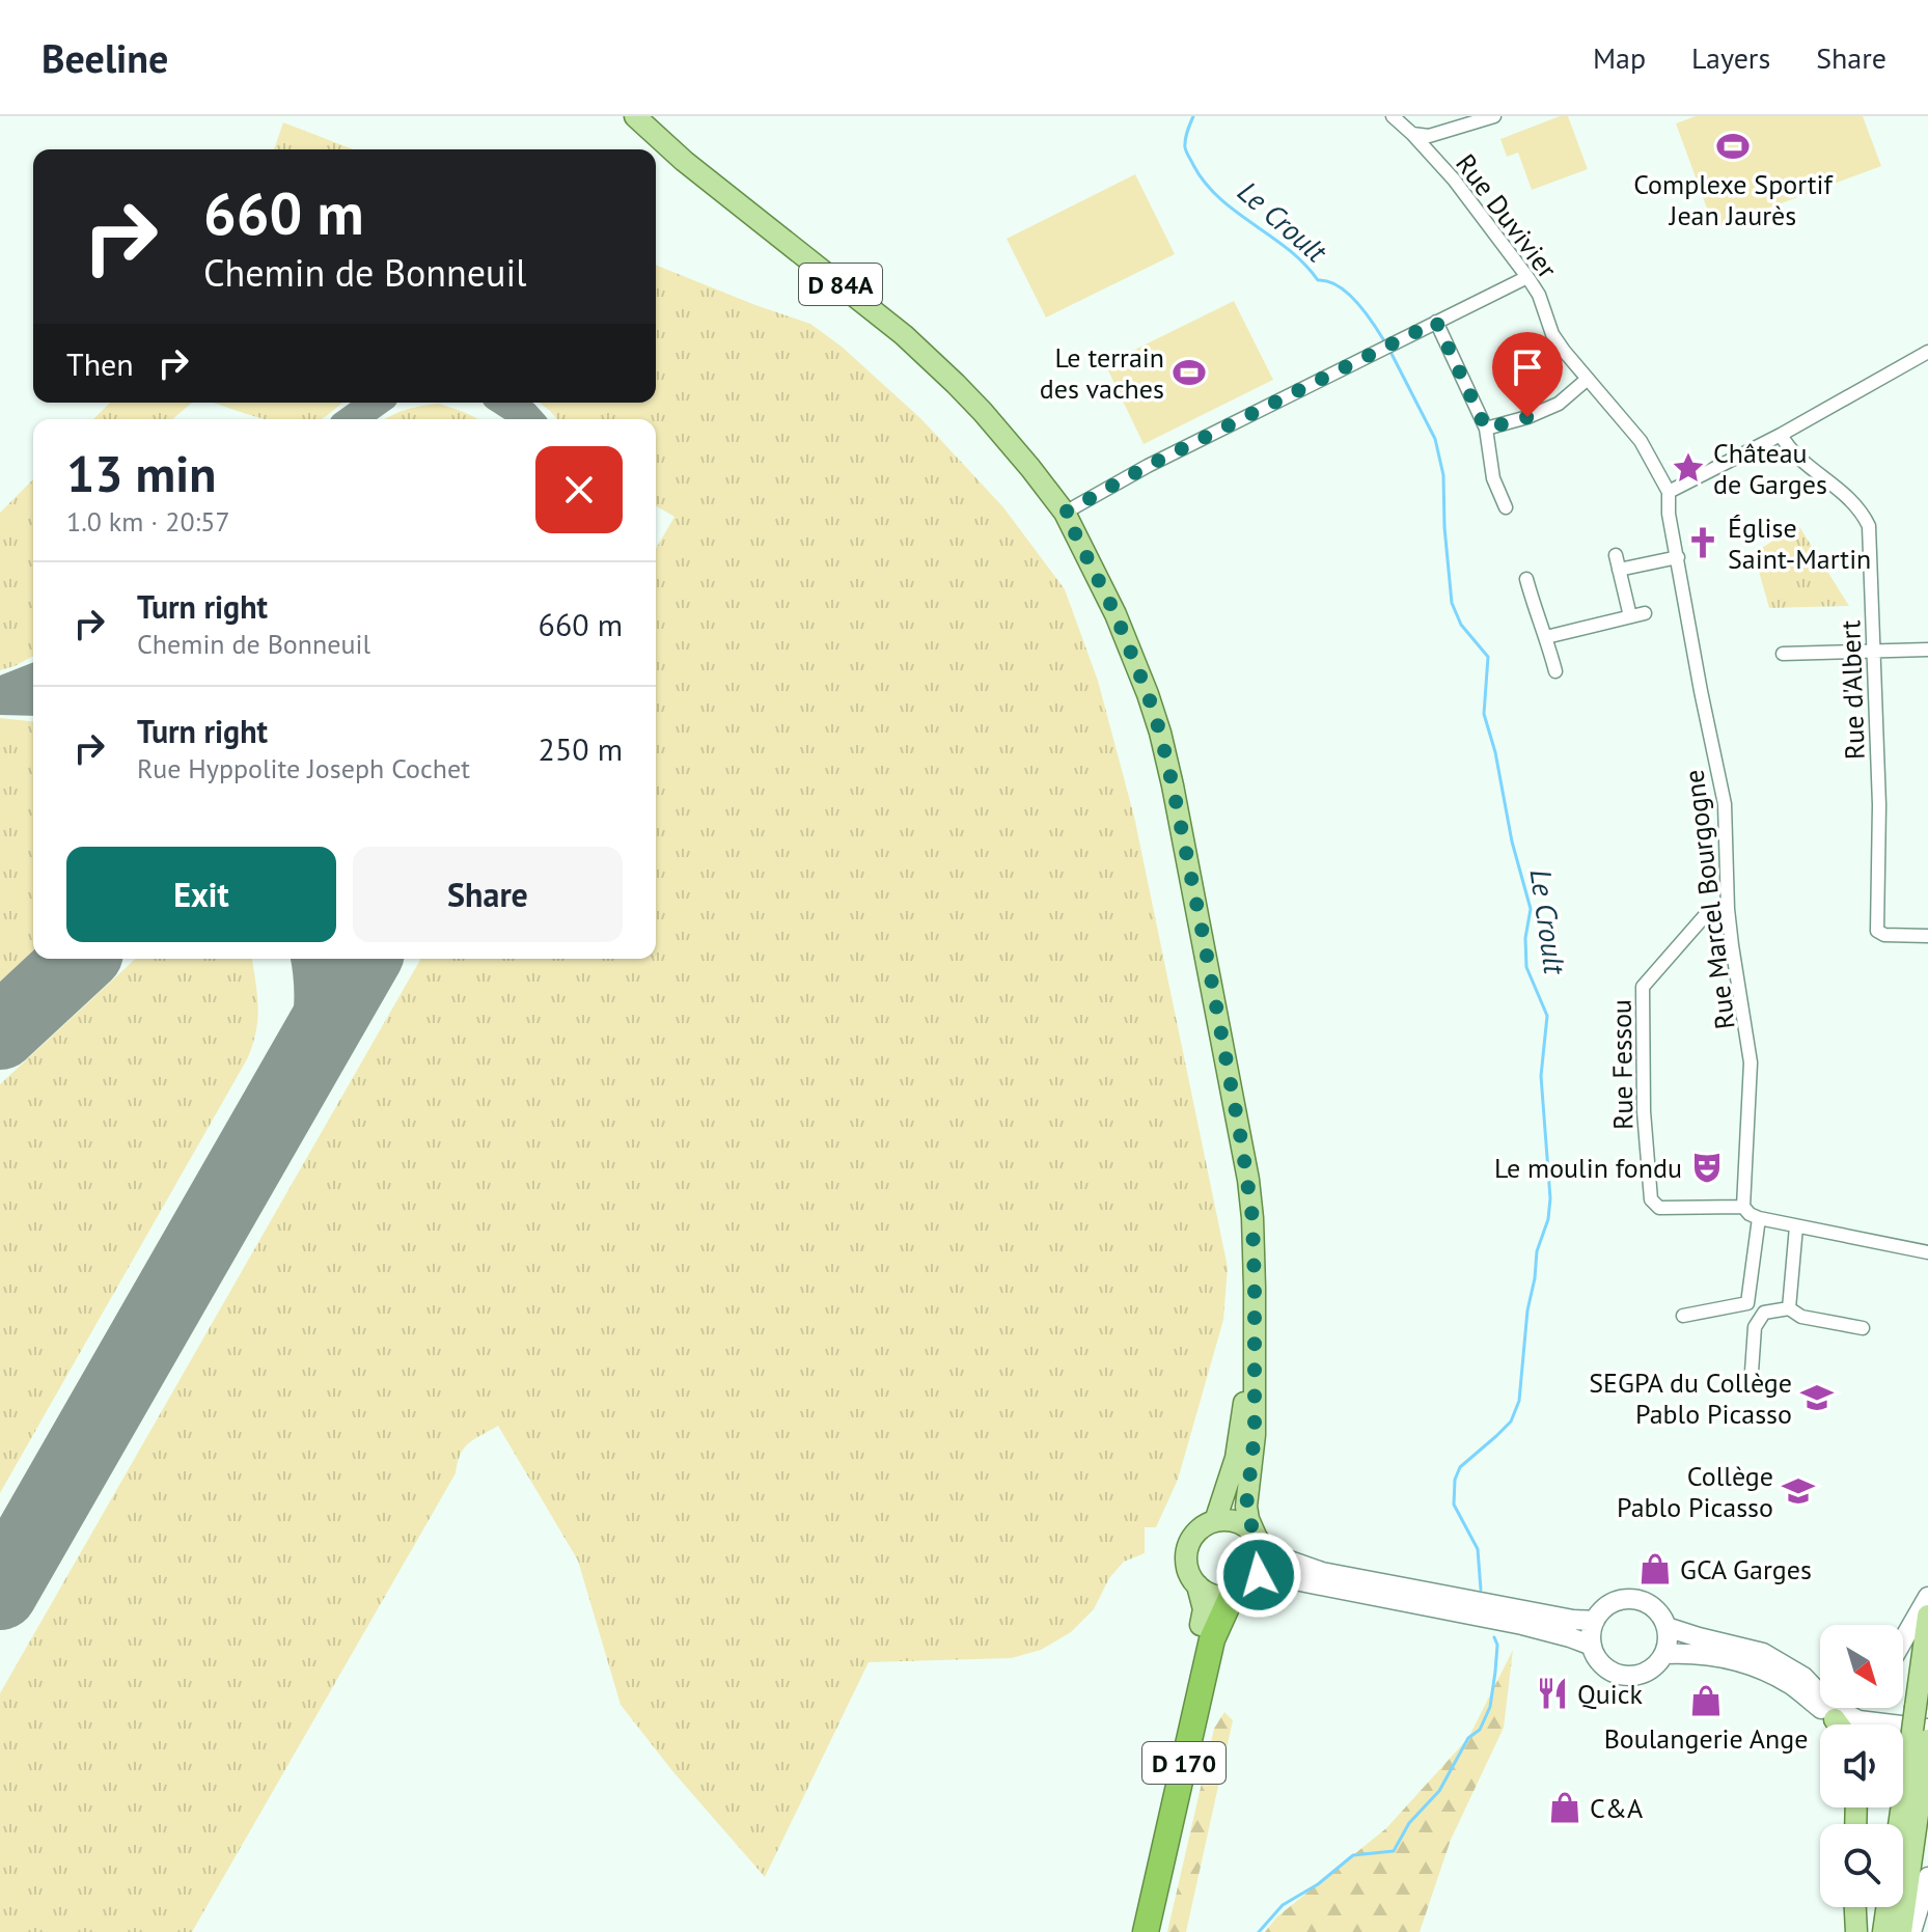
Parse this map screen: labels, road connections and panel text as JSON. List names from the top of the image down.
{
  "streets": {
    "highway": ["D 170"],
    "main road": ["D 84A"],
    "street": [
      "Rue Duvivier",
      "Rue d'Albert",
      "Rue Marcel Bourgogne",
      "Rue Fessou"
    ]
  },
  "crossings": [
    ["Rue Duvivier", "Rue Marcel Bourgogne"],
    ["D 84A", "D 170"],
    ["Rue Marcel Bourgogne", "Rue Fessou"]
  ],
  "water": ["Le Croult"],
  "places": {
    "sports": ["Complexe Sportif Jean Jaurès", "Le terrain des vaches"],
    "place": ["Château de Garges"],
    "church": ["Église Saint-Martin"],
    "theatre": ["Le moulin fondu"],
    "school or university": ["SEGPA du Collège Pablo Picasso", "Collège Pablo Picasso"],
    "shop": ["GCA Garges", "Boulangerie Ange", "C&A"],
    "restaurant": ["Quick"]
  },
  "north": "bottom right",
  "page": {
    "header": "Beeline",
    "nav": ["Map", "Layers", "Share"],
    "turn": ["660 m", "Chemin de Bonneuil"],
    "then": "Then",
    "heading": ["13 min", "1.0 km · 20:57"],
    "list": [
      {
        "name": "Turn right",
        "note": "Chemin de Bonneuil",
        "value": "660 m"
      },
      {
        "name": "Turn right",
        "note": "Rue Hyppolite Joseph Cochet",
        "value": "250 m"
      }
    ],
    "buttons": ["Exit", "Share"]
  }
}
